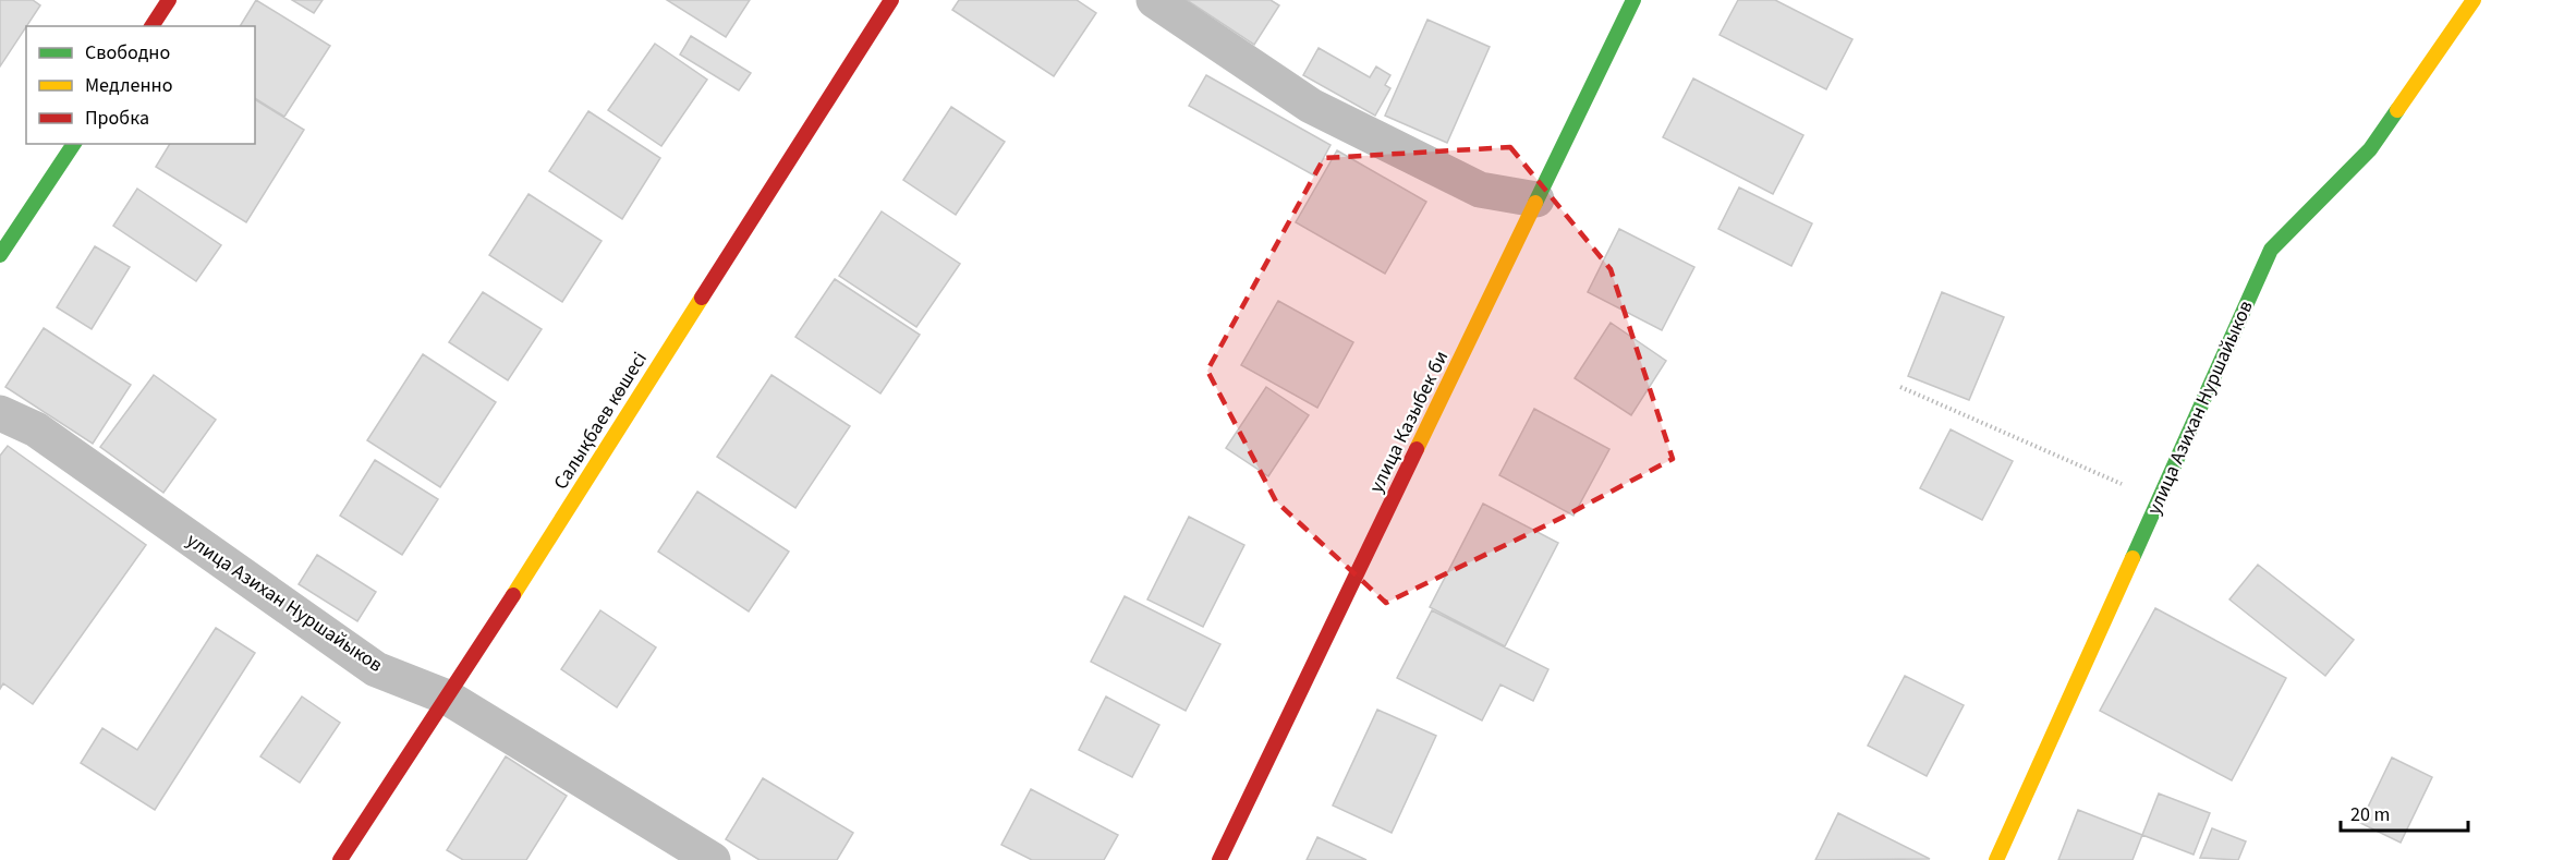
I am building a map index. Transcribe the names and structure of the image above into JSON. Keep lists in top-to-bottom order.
{
  "streets": {
    "street": ["улица Азихан Нуршайыков", "Салықбаев көшесі", "улица Казыбек би"]
  },
  "crossings": [
    ["улица Азихан Нуршайыков", "Салықбаев көшесі"]
  ],
  "legend": ["Свободно", "Медленно", "Пробка"],
  "scale_bar": "20 m"
}
